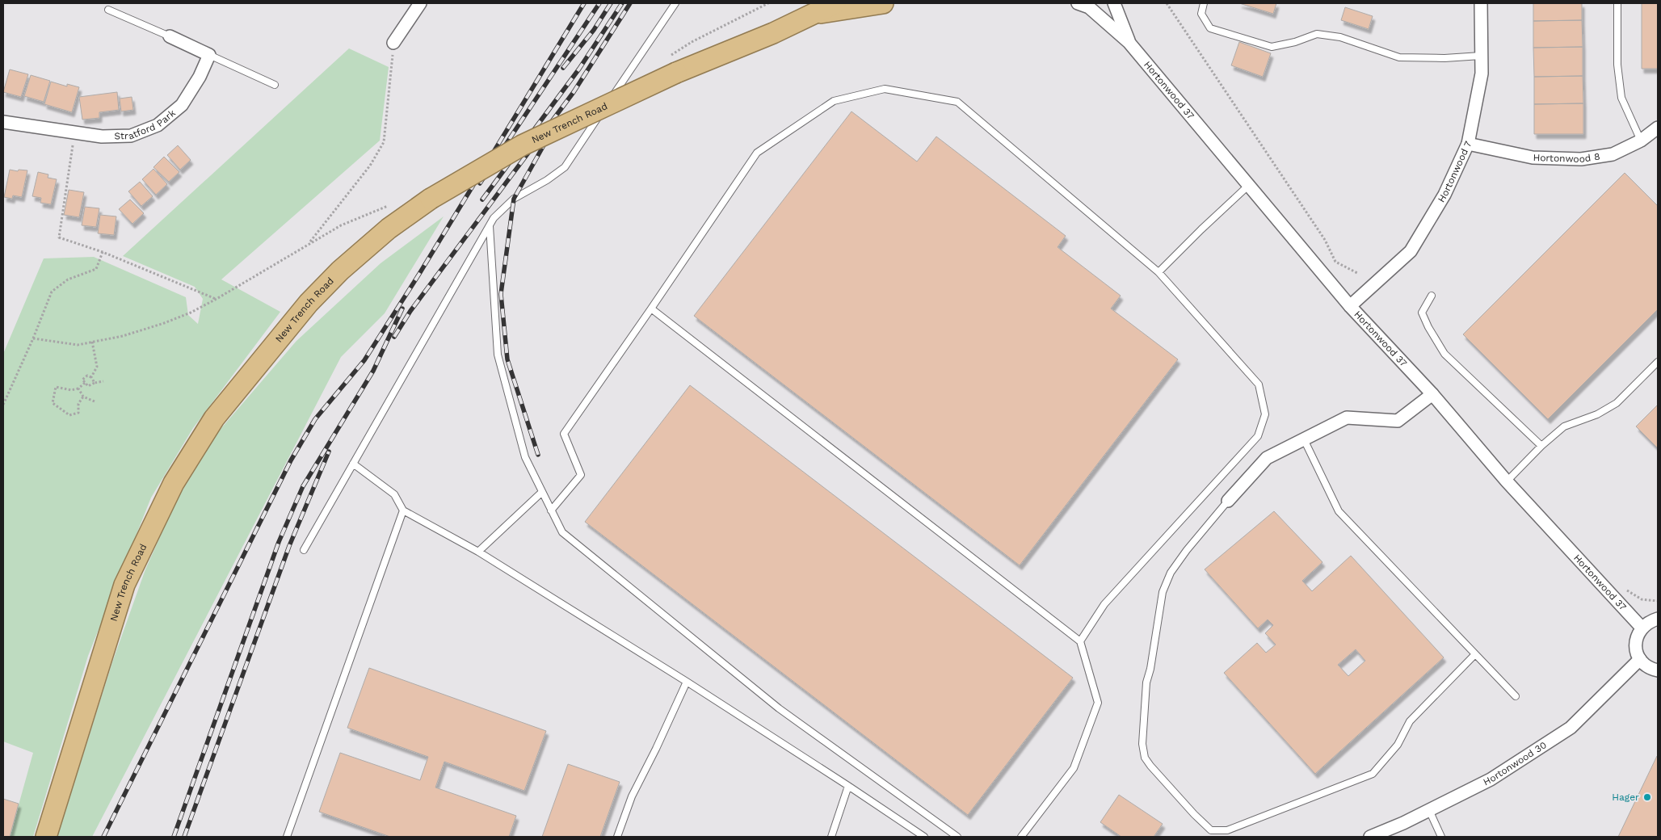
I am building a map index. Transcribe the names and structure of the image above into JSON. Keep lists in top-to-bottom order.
{
  "streets": {
    "highway": ["New Trench Road"],
    "street": [
      "Hortonwood 37",
      "Stratford Park",
      "Hortonwood 8",
      "Hortonwood 7",
      "Hortonwood 30"
    ]
  },
  "crossings": [
    ["Hortonwood 37", "Hortonwood 7"],
    ["Hortonwood 8", "Hortonwood 7"]
  ],
  "places": ["Hager"]
}
